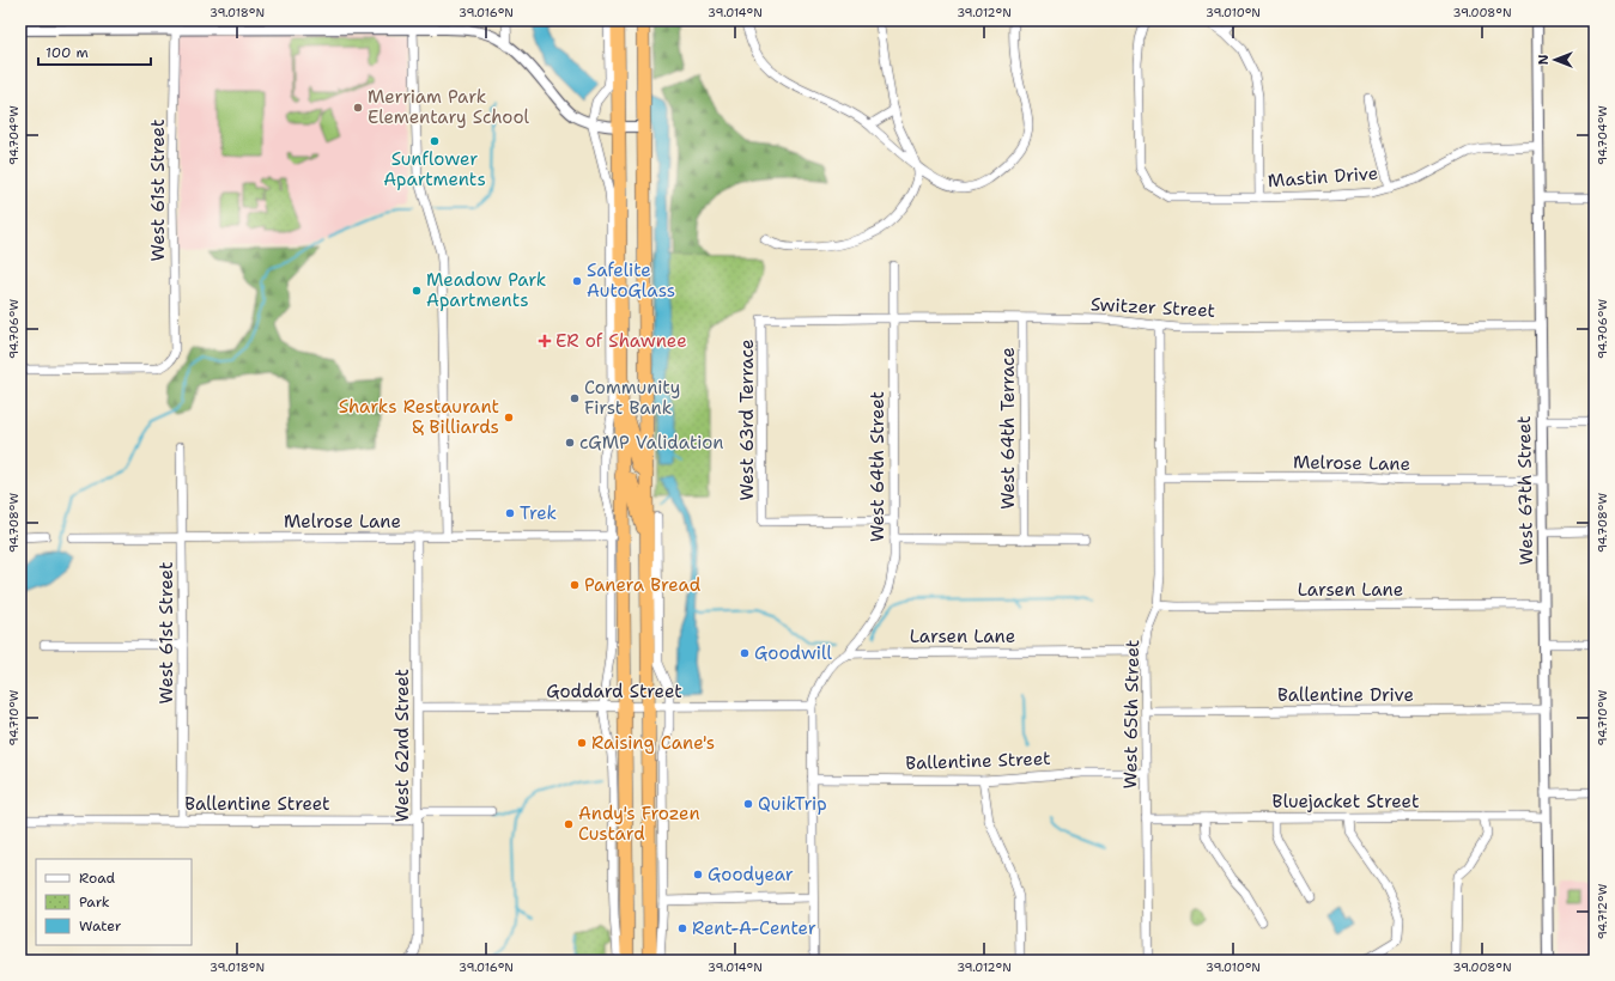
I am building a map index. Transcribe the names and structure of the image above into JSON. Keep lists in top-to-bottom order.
{
  "streets": {
    "street": [
      "Mastin Drive",
      "West 61st Street",
      "Switzer Street",
      "West 63rd Terrace",
      "West 64th Terrace",
      "Melrose Lane",
      "West 64th Street",
      "West 67th Street",
      "Larsen Lane",
      "Goddard Street",
      "Ballentine Drive",
      "West 65th Street",
      "West 62nd Street",
      "Ballentine Street",
      "Bluejacket Street"
    ]
  },
  "crossings": [
    ["Mastin Drive", "West 67th Street"],
    ["West 61st Street", "Melrose Lane"],
    ["West 61st Street", "Ballentine Street"],
    ["Switzer Street", "West 63rd Terrace"],
    ["Switzer Street", "West 64th Terrace"],
    ["Switzer Street", "West 64th Street"],
    ["Switzer Street", "West 67th Street"],
    ["Switzer Street", "West 65th Street"],
    ["West 63rd Terrace", "West 64th Street"],
    ["Melrose Lane", "West 67th Street"],
    ["Melrose Lane", "West 65th Street"],
    ["Melrose Lane", "West 62nd Street"],
    ["West 64th Street", "Larsen Lane"],
    ["West 67th Street", "Larsen Lane"],
    ["West 67th Street", "Ballentine Drive"],
    ["West 67th Street", "Bluejacket Street"],
    ["Larsen Lane", "West 65th Street"],
    ["Goddard Street", "West 62nd Street"],
    ["Ballentine Drive", "West 65th Street"],
    ["West 65th Street", "Ballentine Street"],
    ["West 65th Street", "Bluejacket Street"],
    ["West 62nd Street", "Ballentine Street"]
  ],
  "places": {
    "other": [
      "Merriam Park Elementary School",
      "Sunflower Apartments",
      "Safelite AutoGlass",
      "Meadow Park Apartments",
      "Community First Bank",
      "Sharks Restaurant & Billiards",
      "cGMP Validation",
      "Trek",
      "Panera Bread",
      "Goodwill",
      "Raising Cane's",
      "QuikTrip",
      "Andy's Frozen Custard",
      "Goodyear",
      "Rent-A-Center"
    ],
    "health": ["ER of Shawnee"]
  },
  "legend": ["Road", "Park", "Water"],
  "scale_bar": "100 m",
  "north": "left",
  "coordinates": [
    "39.018°N",
    "39.016°N",
    "39.014°N",
    "39.012°N",
    "39.010°N",
    "39.008°N",
    "94.704°W",
    "94.706°W",
    "94.708°W",
    "94.710°W",
    "94.712°W"
  ]
}
